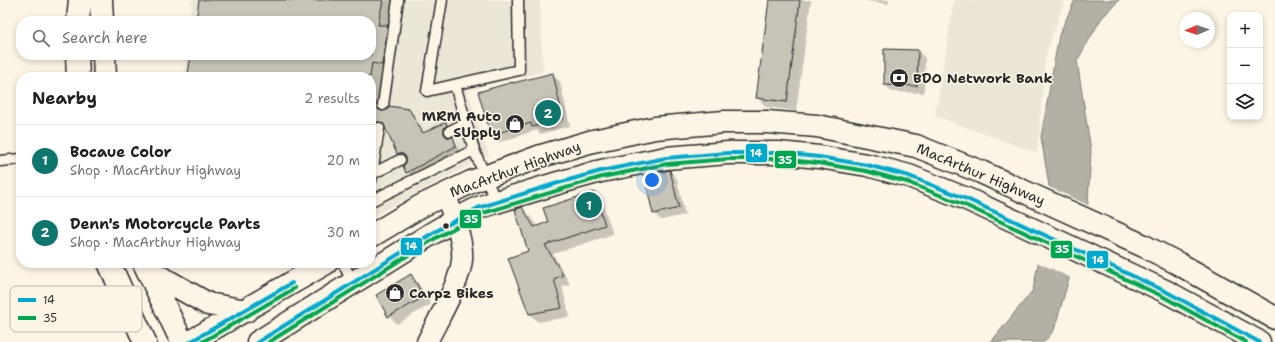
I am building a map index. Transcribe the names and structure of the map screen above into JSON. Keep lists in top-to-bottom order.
{
  "streets": {
    "main road": ["MacArthur Highway"]
  },
  "places": {
    "bank": ["BDO Network Bank"],
    "shop": ["MRM Auto SUpply", "Carpz Bikes"]
  },
  "lines": ["transit line 14", "transit line 35"],
  "legend": ["14", "35"],
  "north": "left",
  "page": {
    "map_buttons": ["+", "−"],
    "search": "Search here",
    "heading": ["Nearby", "2 results"],
    "pins": ["2", "1"],
    "list": [
      {
        "mark": "1",
        "name": "Bocaue Color",
        "note": "Shop · MacArthur Highway",
        "value": "20 m"
      },
      {
        "mark": "2",
        "name": "Denn's Motorcycle Parts",
        "note": "Shop · MacArthur Highway",
        "value": "30 m"
      }
    ]
  }
}
